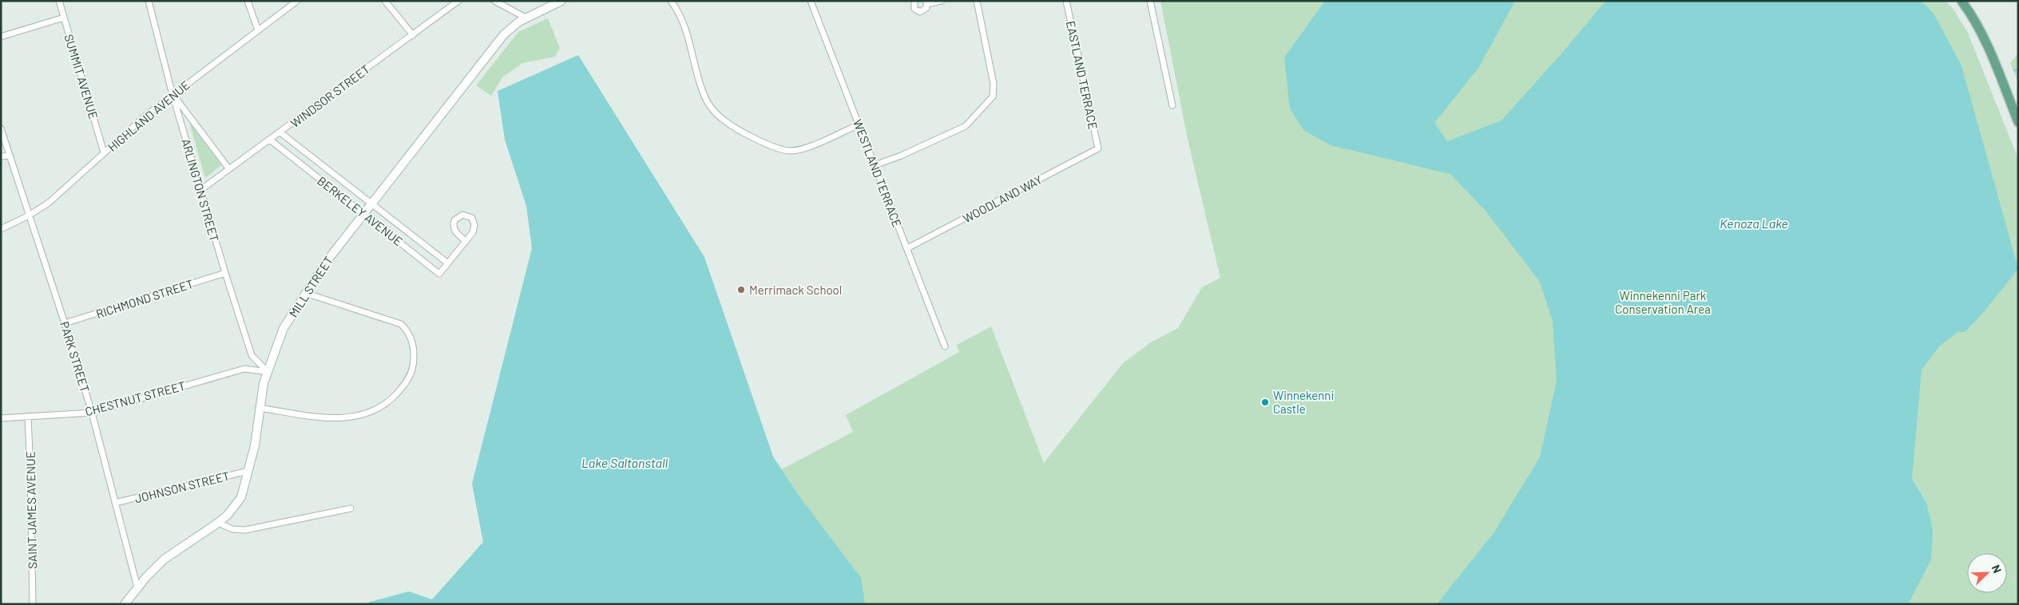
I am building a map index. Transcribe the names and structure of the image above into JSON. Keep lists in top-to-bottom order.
{
  "streets": {
    "main road": ["MILL STREET"],
    "street": [
      "EASTLAND TERRACE",
      "SUMMIT AVENUE",
      "WINDSOR STREET",
      "HIGHLAND AVENUE",
      "WESTLAND TERRACE",
      "ARLINGTON STREET",
      "WOODLAND WAY",
      "BERKELEY AVENUE",
      "RICHMOND STREET",
      "PARK STREET",
      "CHESTNUT STREET",
      "JOHNSON STREET",
      "SAINT JAMES AVENUE"
    ]
  },
  "crossings": [
    ["EASTLAND TERRACE", "WOODLAND WAY"],
    ["SUMMIT AVENUE", "HIGHLAND AVENUE"],
    ["WINDSOR STREET", "ARLINGTON STREET"],
    ["WINDSOR STREET", "BERKELEY AVENUE"],
    ["HIGHLAND AVENUE", "ARLINGTON STREET"],
    ["HIGHLAND AVENUE", "PARK STREET"],
    ["WESTLAND TERRACE", "WOODLAND WAY"],
    ["ARLINGTON STREET", "MILL STREET"],
    ["ARLINGTON STREET", "RICHMOND STREET"],
    ["ARLINGTON STREET", "CHESTNUT STREET"],
    ["BERKELEY AVENUE", "MILL STREET"],
    ["MILL STREET", "PARK STREET"],
    ["MILL STREET", "CHESTNUT STREET"],
    ["MILL STREET", "JOHNSON STREET"],
    ["RICHMOND STREET", "PARK STREET"],
    ["PARK STREET", "CHESTNUT STREET"],
    ["PARK STREET", "JOHNSON STREET"],
    ["CHESTNUT STREET", "SAINT JAMES AVENUE"]
  ],
  "water": ["Kenoza Lake", "Lake Saltonstall"],
  "parks": ["Winnekenni Park Conservation Area"],
  "places": ["Merrimack School", "Winnekenni Castle"],
  "north": "top right"
}
